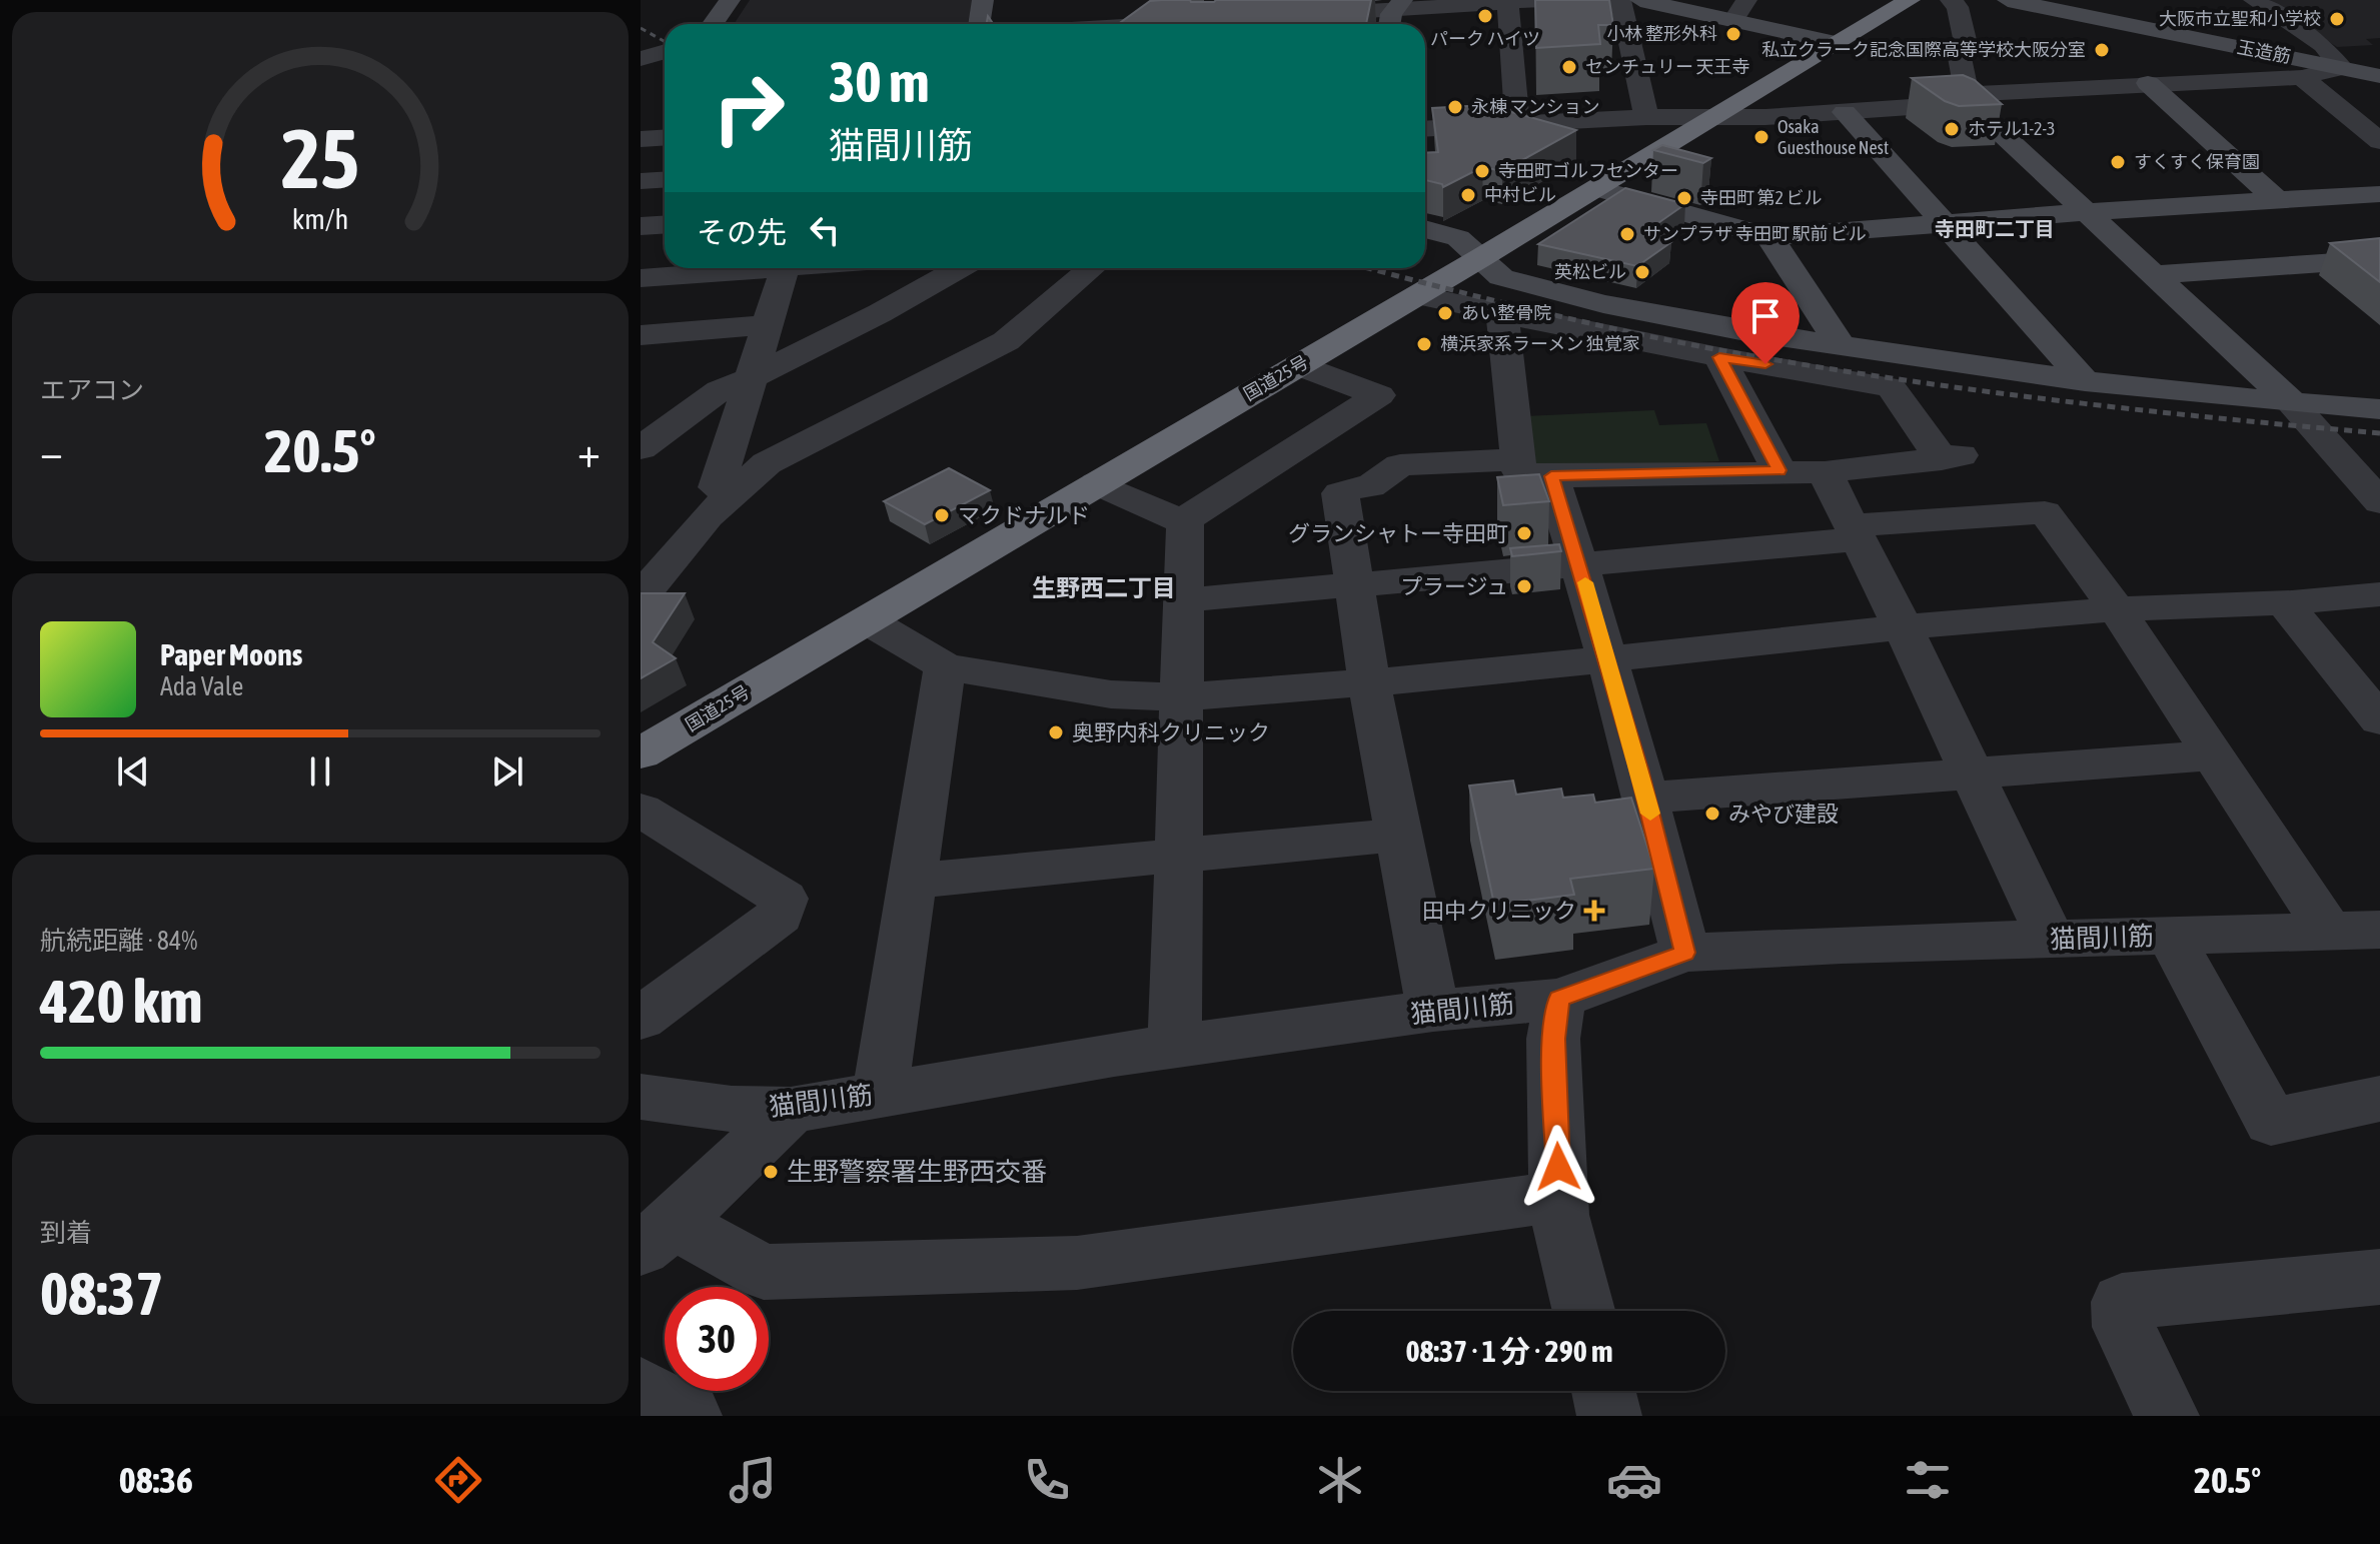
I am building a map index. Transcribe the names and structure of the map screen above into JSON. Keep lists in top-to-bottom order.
{
  "streets": {
    "highway": ["国道25号"],
    "street": ["玉造筋", "猫間川筋"]
  },
  "districts": ["寺田町二丁目", "生野西二丁目"],
  "places": {
    "other": [
      "パーク ハイツ",
      "大阪市立聖和小学校",
      "小林 整形外科",
      "私立クラーク記念国際高等学校大阪分室",
      "センチュリー 天王寺",
      "永棟 マンション",
      "ホテル1-2-3",
      "Osaka Guesthouse Nest",
      "すくすく保育園",
      "寺田町ゴルフセンター",
      "中村ビル",
      "寺田町 第2 ビル",
      "サンプラザ 寺田町 駅前 ビル",
      "英松ビル",
      "あい整骨院",
      "横浜家系ラーメン 独覚家",
      "マクドナルド",
      "グランシャトー寺田町",
      "プラージュ",
      "奥野内科クリニック",
      "みやび建設",
      "生野警察署生野西交番"
    ],
    "health": ["田中クリニック"]
  },
  "page": {
    "turn": ["30 m", "猫間川筋"],
    "then": "その先",
    "tile": [
      "エアコン",
      ["航続距離 · 84%", "420 km"],
      ["到着", "08:37"]
    ],
    "heat": ["−", "20.5°", "+"],
    "song": ["Paper Moons", "Ada Vale"],
    "limit": "30",
    "trip": "08:37 · 1 分 · 290 m",
    "tabs": ["08:36", "20.5°"],
    "gauge": ["25", "km/h"]
  }
}
